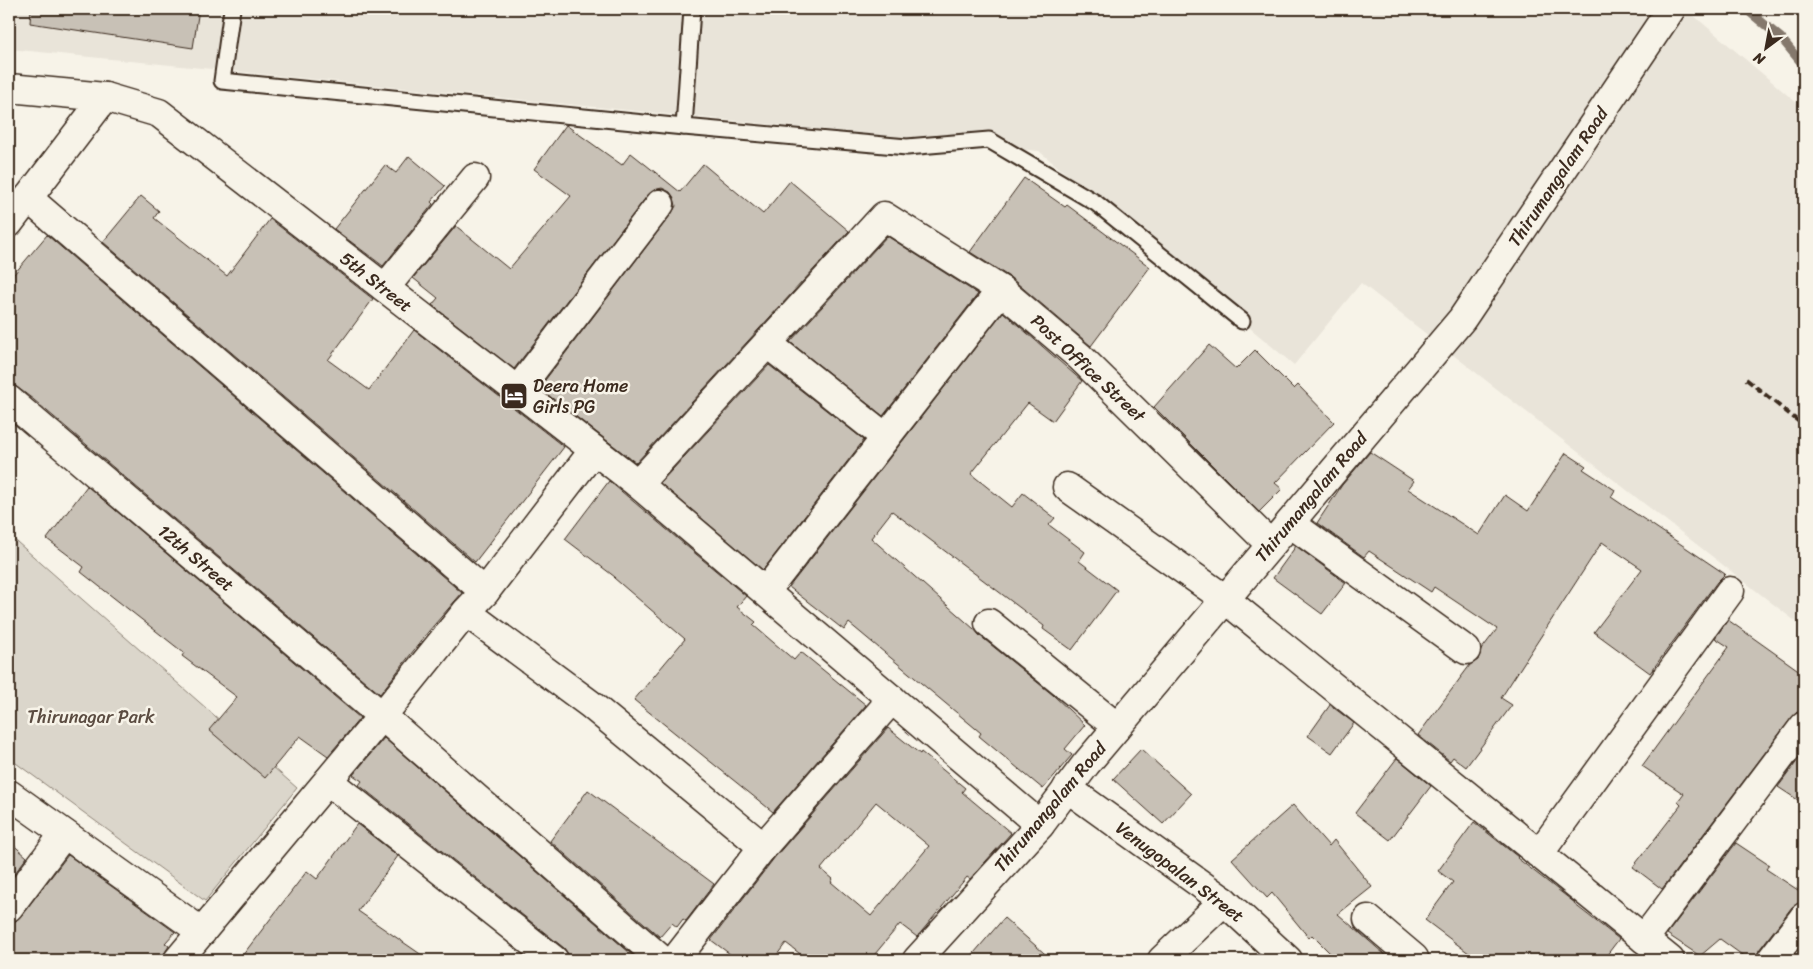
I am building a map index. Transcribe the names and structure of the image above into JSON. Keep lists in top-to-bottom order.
{
  "streets": {
    "street": [
      "Thirumangalam Road",
      "5th Street",
      "Post Office Street",
      "12th Street",
      "Venugopalan Street"
    ]
  },
  "crossings": [
    ["Thirumangalam Road", "5th Street"],
    ["Thirumangalam Road", "Post Office Street"],
    ["Thirumangalam Road", "Venugopalan Street"]
  ],
  "parks": ["Thirunagar Park"],
  "places": {
    "hotel": ["Deera Home Girls PG"]
  },
  "north": "bottom left"
}
